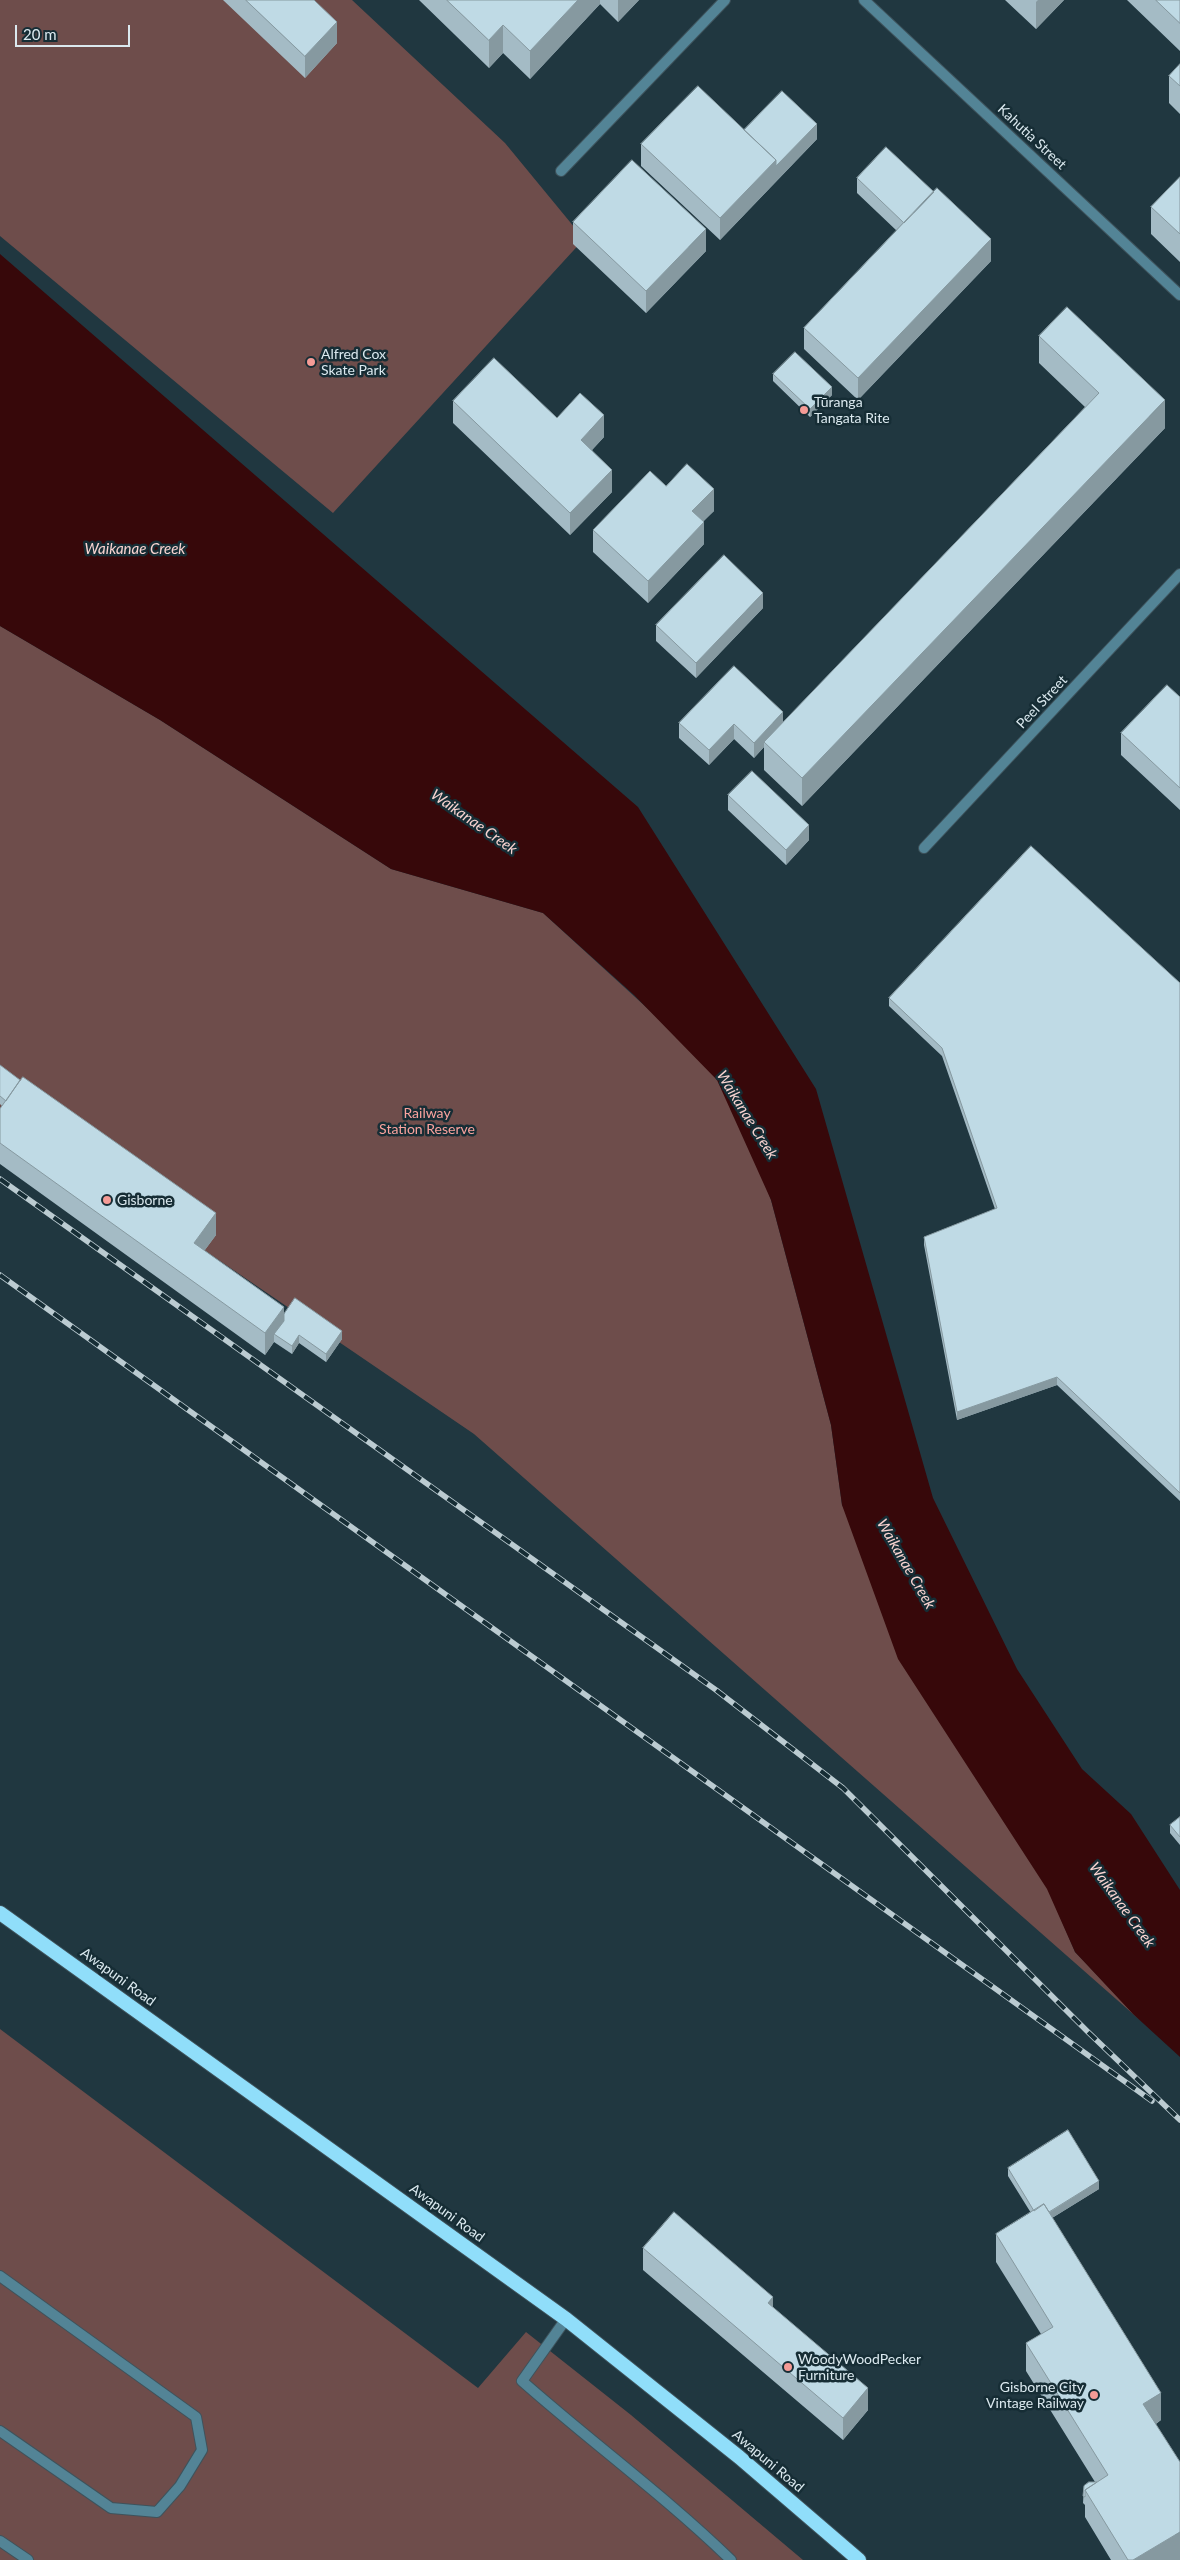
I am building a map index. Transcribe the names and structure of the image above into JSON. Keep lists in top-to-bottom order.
{
  "streets": {
    "highway": ["Awapuni Road"],
    "street": ["Kahutia Street", "Peel Street"]
  },
  "water": ["Waikanae Creek"],
  "parks": ["Railway Station Reserve"],
  "places": [
    "Alfred Cox Skate Park",
    "Tūranga Tangata Rite",
    "Gisborne",
    "WoodyWoodPecker Furniture",
    "Gisborne City Vintage Railway"
  ],
  "scale_bar": "20 m"
}
